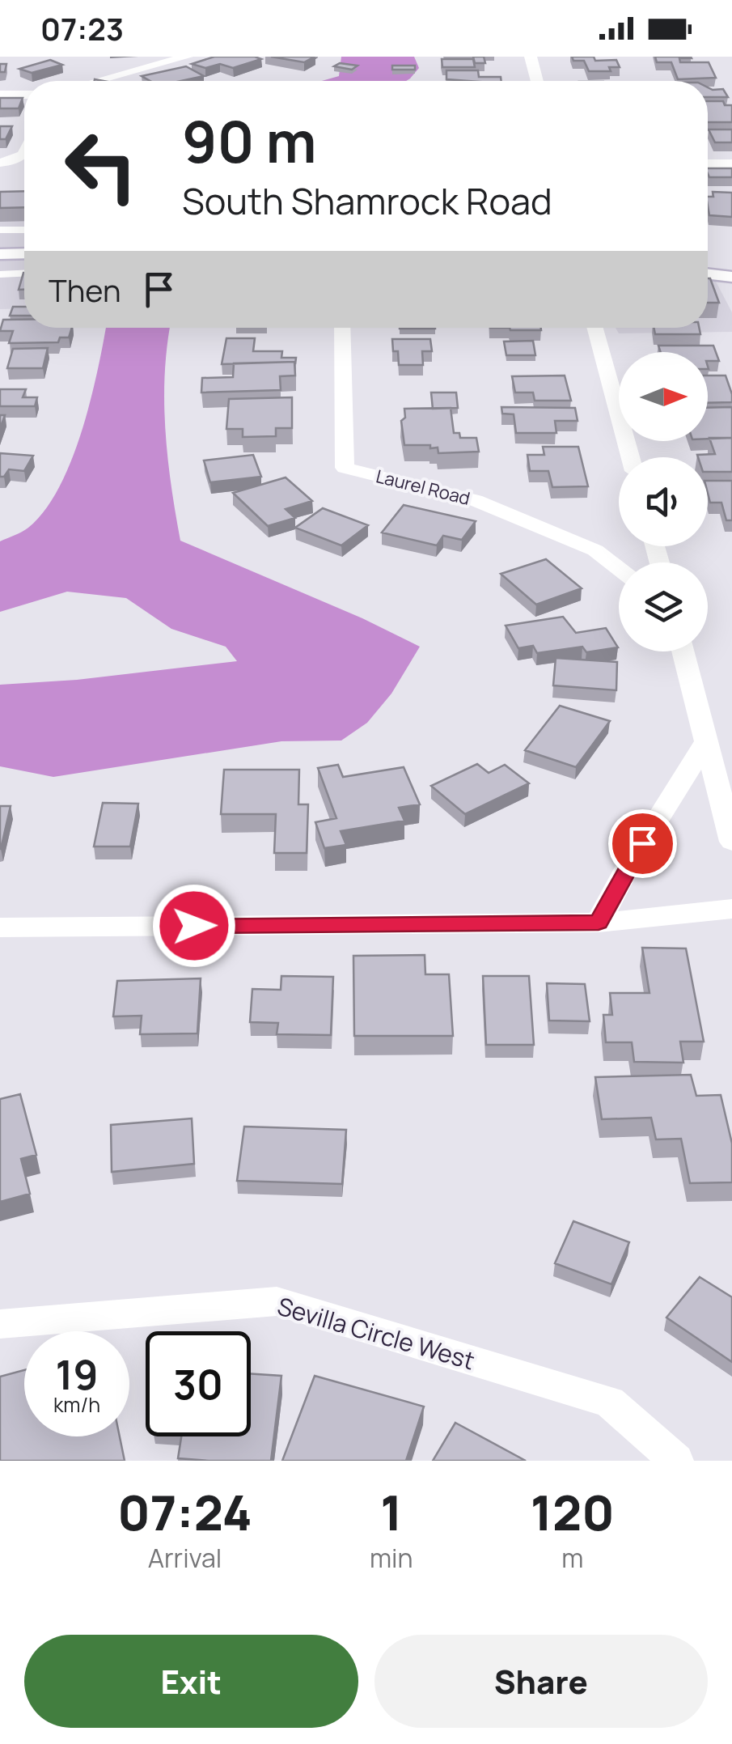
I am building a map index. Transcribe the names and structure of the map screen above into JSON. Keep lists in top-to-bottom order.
{
  "streets": {
    "street": ["Laurel Road", "Sevilla Circle West"]
  },
  "north": "right",
  "page": {
    "status": "07:23",
    "turn": ["90 m", "South Shamrock Road"],
    "then": "Then",
    "speed": "19 km/h",
    "limit": "30",
    "eta": [
      "07:24",
      "Arrival",
      "1",
      "min",
      "120",
      "m"
    ],
    "buttons": ["Exit", "Share"]
  }
}
